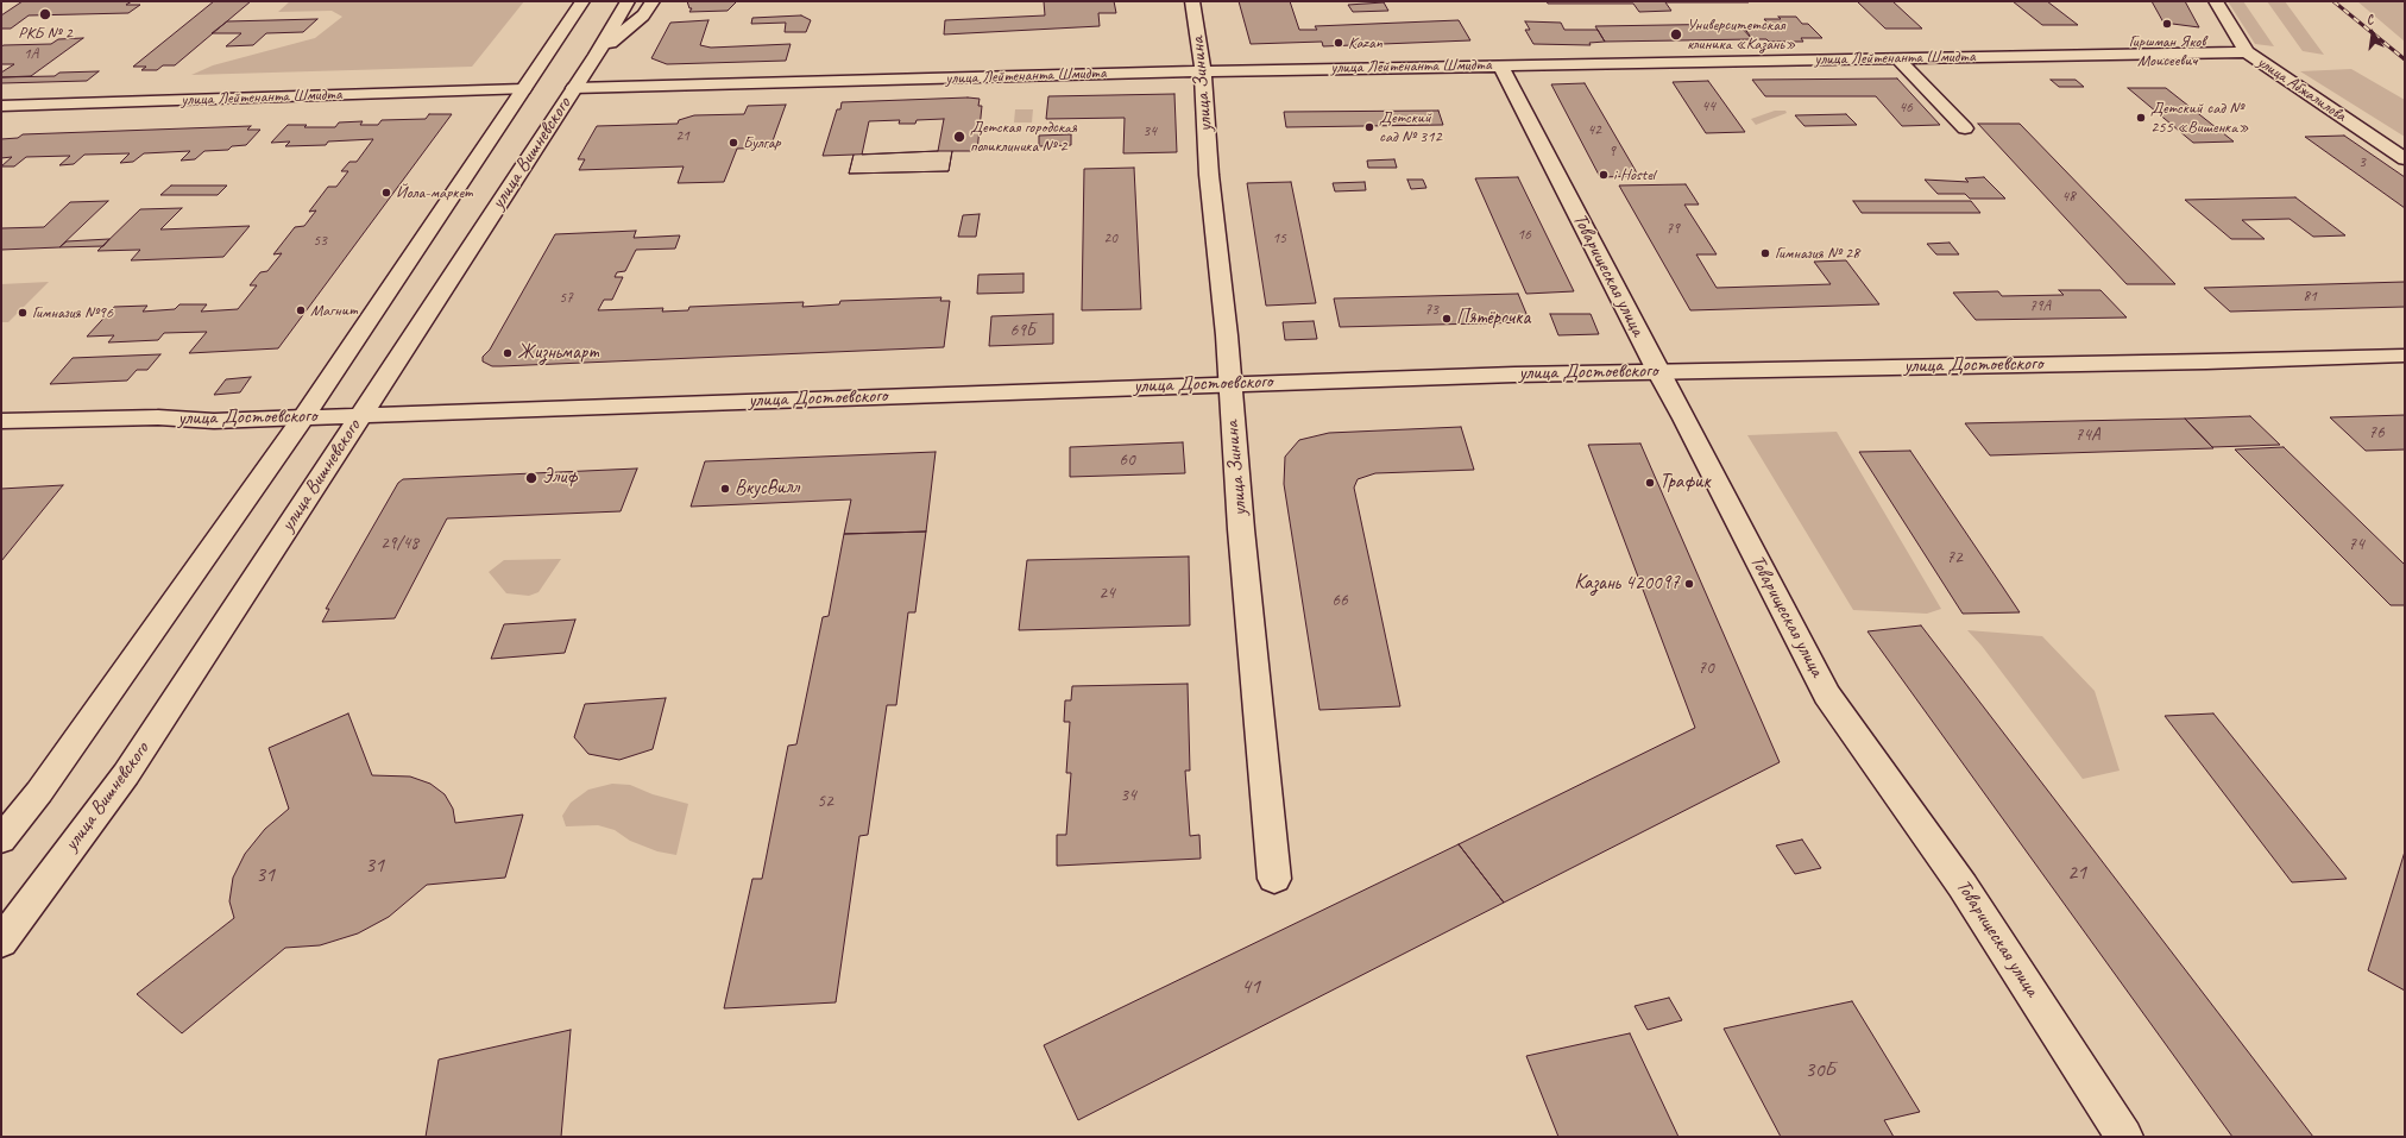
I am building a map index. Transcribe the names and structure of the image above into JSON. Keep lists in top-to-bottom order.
{
  "streets": {
    "street": [
      "улица Лейтенанта Шмидта",
      "улица Зинина",
      "улица Абжалилова",
      "улица Вишневского",
      "Товарищеская улица",
      "улица Достоевского"
    ]
  },
  "crossings": [
    ["улица Лейтенанта Шмидта", "улица Зинина"],
    ["улица Лейтенанта Шмидта", "улица Абжалилова"],
    ["улица Лейтенанта Шмидта", "улица Вишневского"],
    ["улица Лейтенанта Шмидта", "Товарищеская улица"],
    ["улица Зинина", "улица Достоевского"],
    ["улица Вишневского", "улица Достоевского"],
    ["Товарищеская улица", "улица Достоевского"]
  ],
  "places": [
    "РКБ № 2",
    "Гиршман Яков Моисеевич",
    "Университетская клиника «Казань»",
    "Kazan",
    "Детский сад № 255 «Вишенка»",
    "Детский сад № 312",
    "Детская городская поликлиника № 2",
    "Булгар",
    "i Hostel",
    "Йола-маркет",
    "Гимназия № 28",
    "Магнит",
    "Гимназия №96",
    "Пятёрочка",
    "Жизньмарт",
    "Элиф",
    "Трафик",
    "ВкусВилл",
    "Казань 420097"
  ],
  "house_numbers": [
    "1А",
    "44",
    "46",
    "42",
    "34",
    "21",
    "9",
    "3",
    "48",
    "79",
    "16",
    "20",
    "15",
    "53",
    "81",
    "57",
    "79А",
    "73",
    "69Б",
    "76",
    "74А",
    "60",
    "29/48",
    "74",
    "72",
    "24",
    "66",
    "70",
    "34",
    "52",
    "31",
    "21",
    "31",
    "41",
    "30Б"
  ],
  "north": "top"
}
